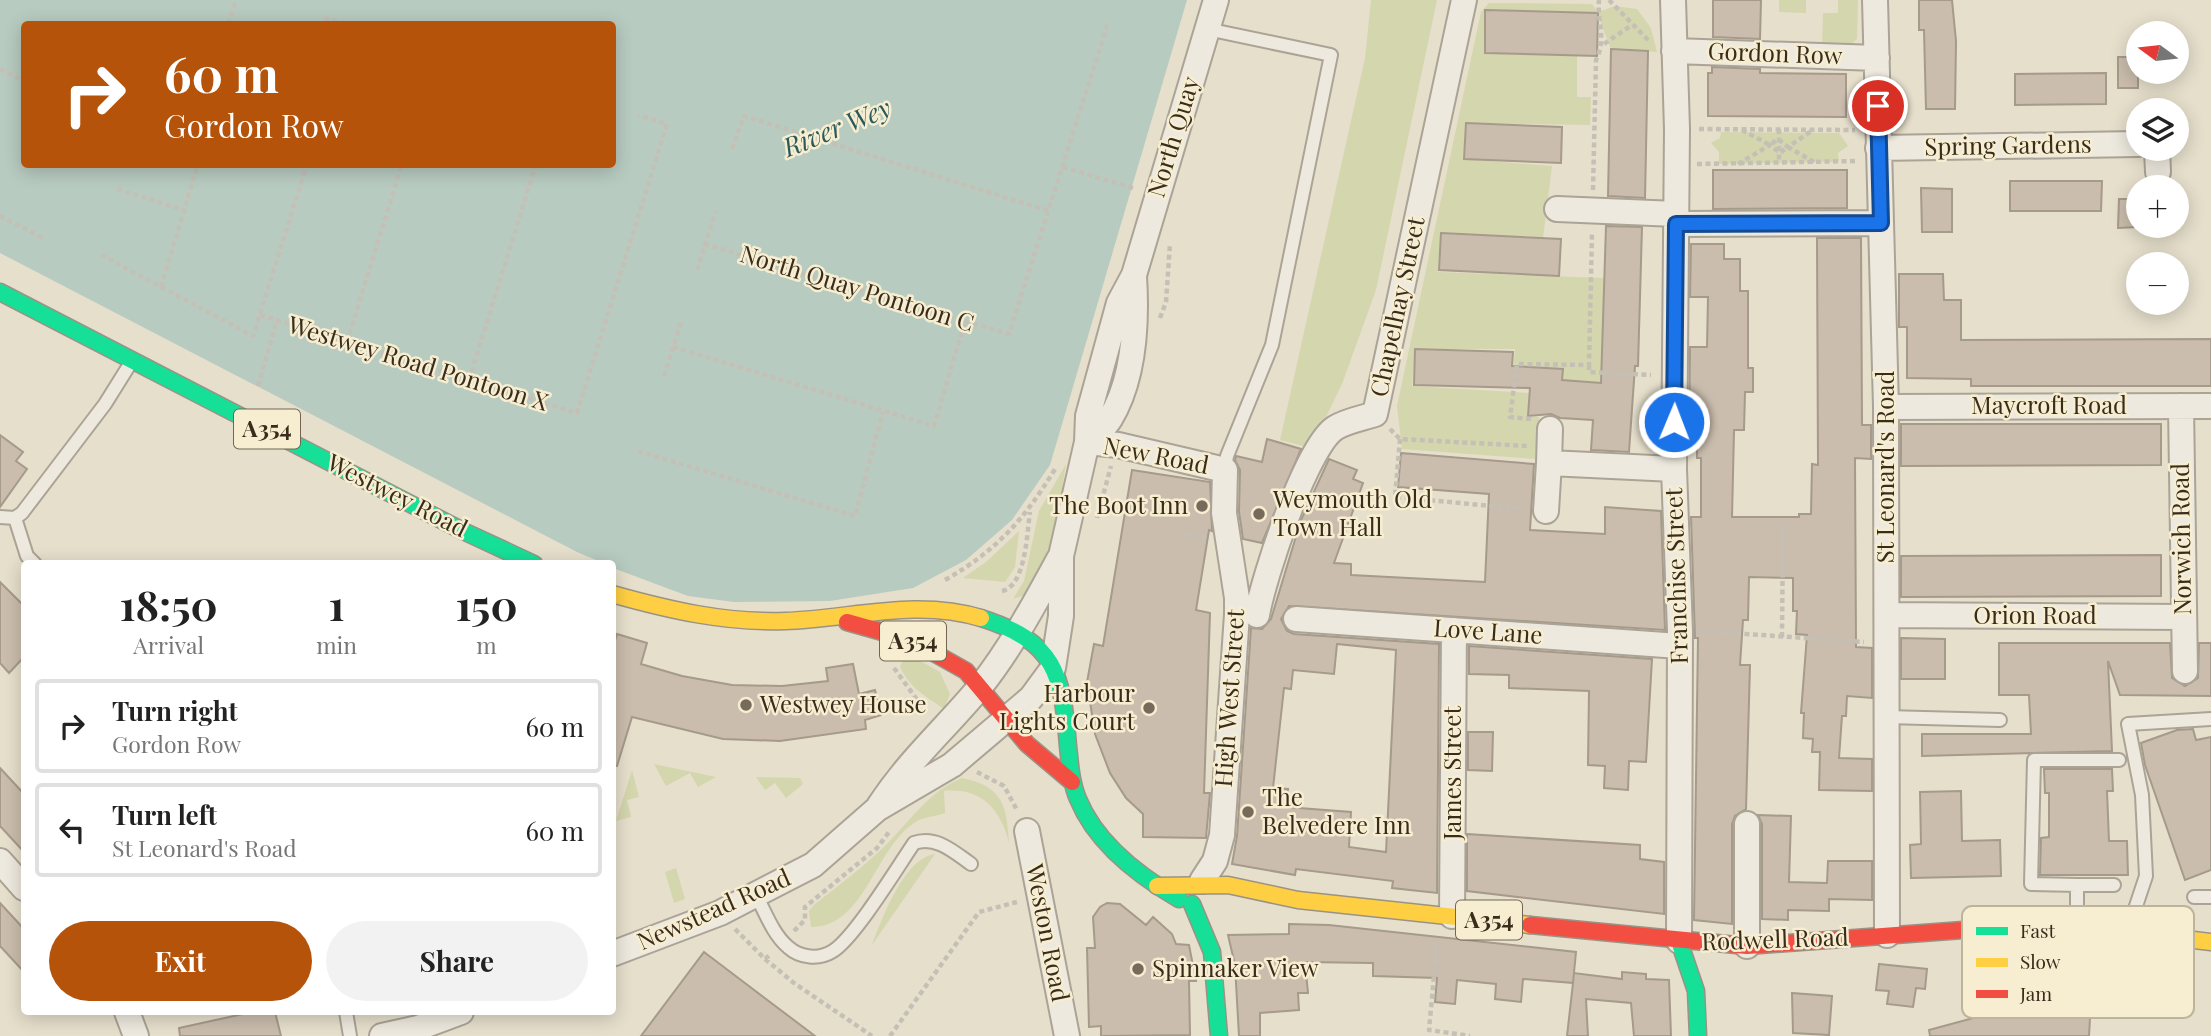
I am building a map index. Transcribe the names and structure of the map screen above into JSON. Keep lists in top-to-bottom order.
{
  "streets": {
    "main road": ["A354", "Westwey Road", "Rodwell Road"],
    "street": [
      "Gordon Row",
      "North Quay",
      "Spring Gardens",
      "Chapelhay Street",
      "Maycroft Road",
      "New Road",
      "St Leonard's Road",
      "Norwich Road",
      "Franchise Street",
      "Orion Road",
      "Love Lane",
      "High West Street",
      "James Street",
      "Newstead Road",
      "Weston Road"
    ],
    "path": ["North Quay Pontoon C", "Westwey Road Pontoon X"]
  },
  "crossings": [
    ["Gordon Row", "St Leonard's Road"],
    ["Gordon Row", "Franchise Street"],
    ["North Quay", "A354"],
    ["North Quay", "New Road"],
    ["North Quay", "Newstead Road"],
    ["Spring Gardens", "St Leonard's Road"],
    ["Maycroft Road", "St Leonard's Road"],
    ["Maycroft Road", "Norwich Road"],
    ["A354", "Newstead Road"],
    ["A354", "Rodwell Road"],
    ["New Road", "High West Street"],
    ["St Leonard's Road", "Orion Road"],
    ["St Leonard's Road", "Rodwell Road"],
    ["Norwich Road", "Orion Road"],
    ["Franchise Street", "Love Lane"],
    ["Franchise Street", "Rodwell Road"],
    ["Love Lane", "James Street"],
    ["High West Street", "Rodwell Road"],
    ["James Street", "Rodwell Road"]
  ],
  "water": ["River Wey"],
  "places": [
    "The Boot Inn",
    "Weymouth Old Town Hall",
    "Westwey House",
    "Harbour Lights Court",
    "The Belvedere Inn",
    "Spinnaker View"
  ],
  "legend": ["Fast", "Slow", "Jam"],
  "north": "left",
  "page": {
    "map_buttons": ["+", "−"],
    "turn": ["60 m", "Gordon Row"],
    "eta": [
      "18:50",
      "Arrival",
      "1",
      "min",
      "150",
      "m"
    ],
    "list": [
      {
        "name": "Turn right",
        "note": "Gordon Row",
        "value": "60 m"
      },
      {
        "name": "Turn left",
        "note": "St Leonard's Road",
        "value": "60 m"
      }
    ],
    "buttons": ["Exit", "Share"]
  }
}
